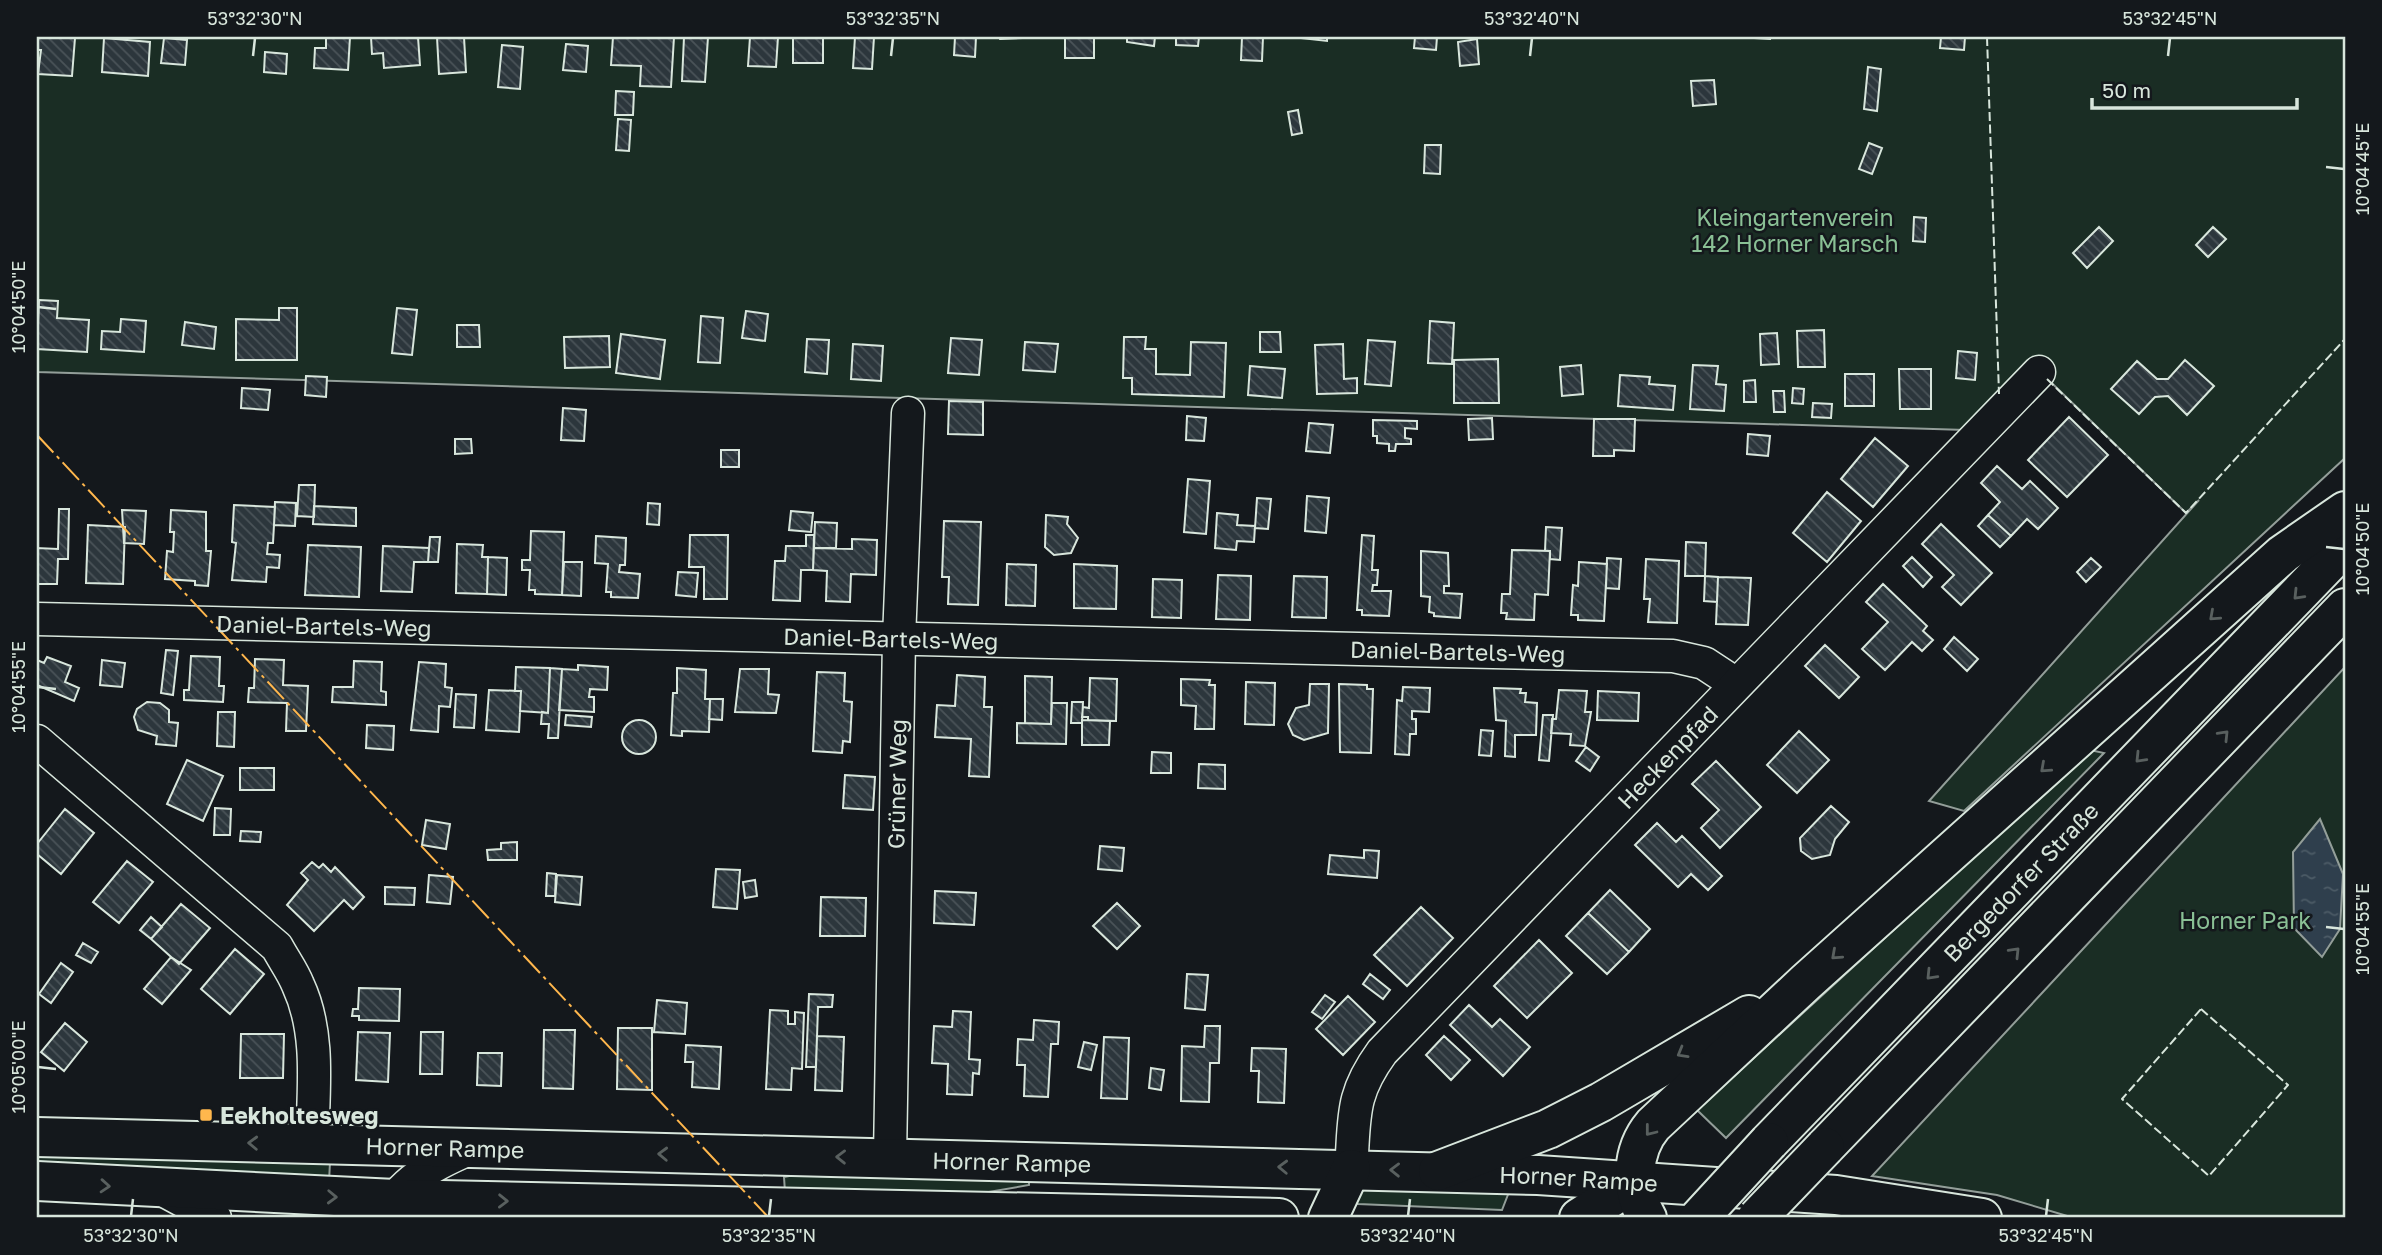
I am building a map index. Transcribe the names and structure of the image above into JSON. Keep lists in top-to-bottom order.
{
  "streets": {
    "main road": ["Bergedorfer Straße", "Horner Rampe"],
    "street": ["Daniel-Bartels-Weg", "Heckenpfad", "Grüner Weg"]
  },
  "crossings": [
    ["Daniel-Bartels-Weg", "Heckenpfad"],
    ["Daniel-Bartels-Weg", "Grüner Weg"],
    ["Heckenpfad", "Horner Rampe"],
    ["Grüner Weg", "Horner Rampe"]
  ],
  "parks": ["Kleingartenverein 142 Horner Marsch", "Horner Park"],
  "places": {
    "transit": ["Eekholtesweg"]
  },
  "scale_bar": "50 m",
  "coordinates": [
    "53°32'30\"N",
    "53°32'35\"N",
    "53°32'40\"N",
    "53°32'45\"N",
    "10°04'45\"E",
    "10°04'50\"E",
    "10°04'55\"E",
    "10°05'00\"E"
  ]
}
